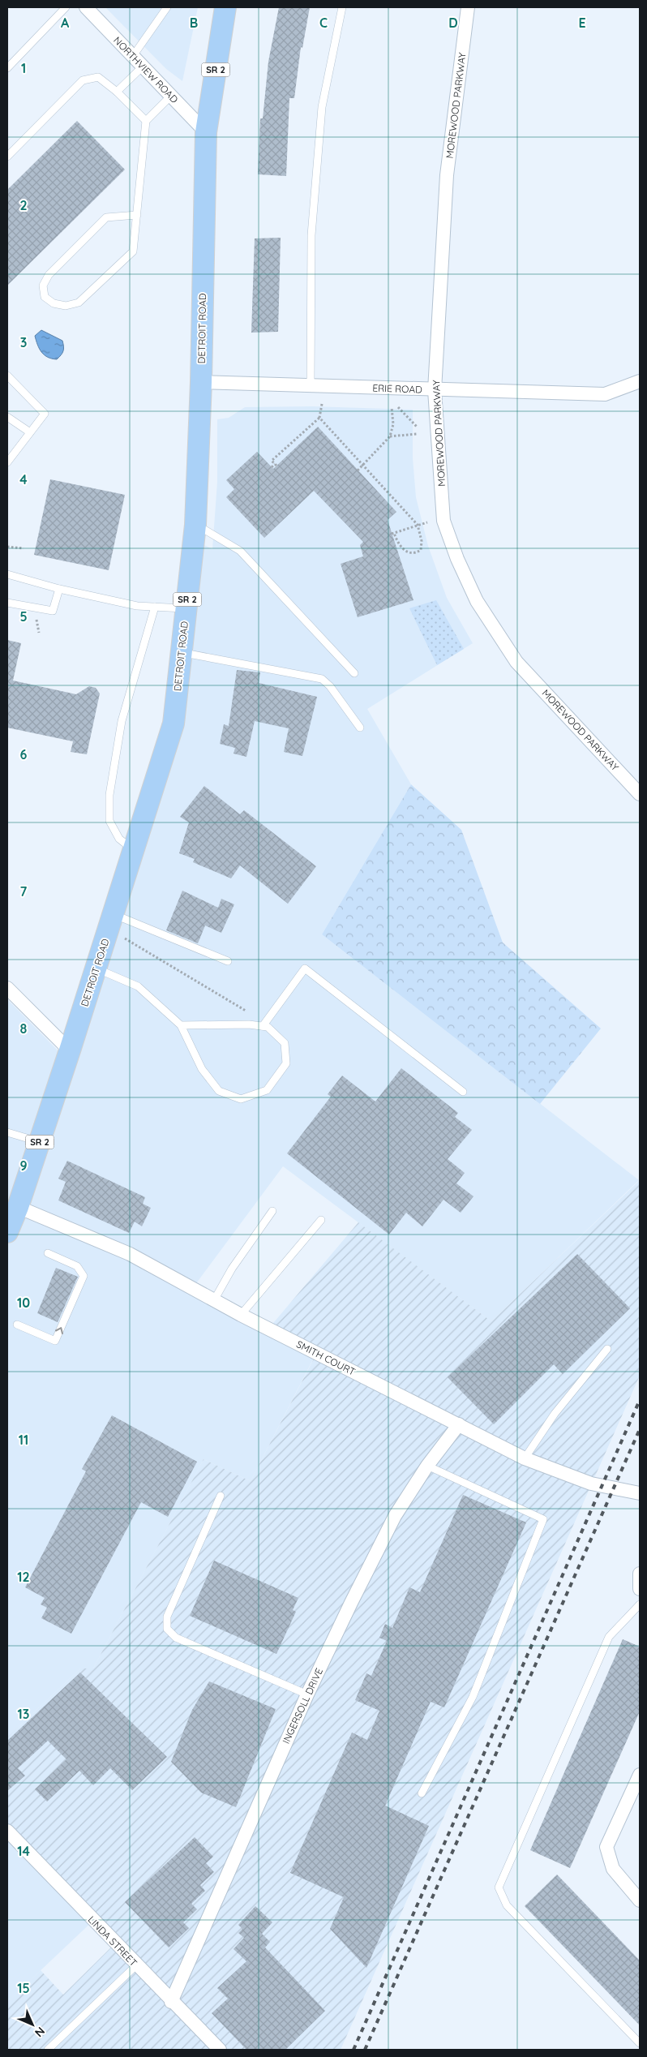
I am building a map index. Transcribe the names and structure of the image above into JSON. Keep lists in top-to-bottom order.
{
  "streets": {
    "main road": ["SR 2", "DETROIT ROAD"],
    "street": [
      "NORTHVIEW ROAD",
      "MOREWOOD PARKWAY",
      "ERIE ROAD",
      "SMITH COURT",
      "INGERSOLL DRIVE",
      "LINDA STREET"
    ]
  },
  "crossings": [
    ["NORTHVIEW ROAD", "DETROIT ROAD"],
    ["MOREWOOD PARKWAY", "ERIE ROAD"],
    ["DETROIT ROAD", "ERIE ROAD"],
    ["DETROIT ROAD", "SMITH COURT"],
    ["SMITH COURT", "INGERSOLL DRIVE"],
    ["INGERSOLL DRIVE", "LINDA STREET"]
  ],
  "north": "bottom right",
  "grid": {
    "columns": [
      "A",
      "B",
      "C",
      "D",
      "E"
    ],
    "rows": [
      "1",
      "2",
      "3",
      "4",
      "5",
      "6",
      "7",
      "8",
      "9",
      "10",
      "11",
      "12",
      "13",
      "14",
      "15"
    ]
  }
}
